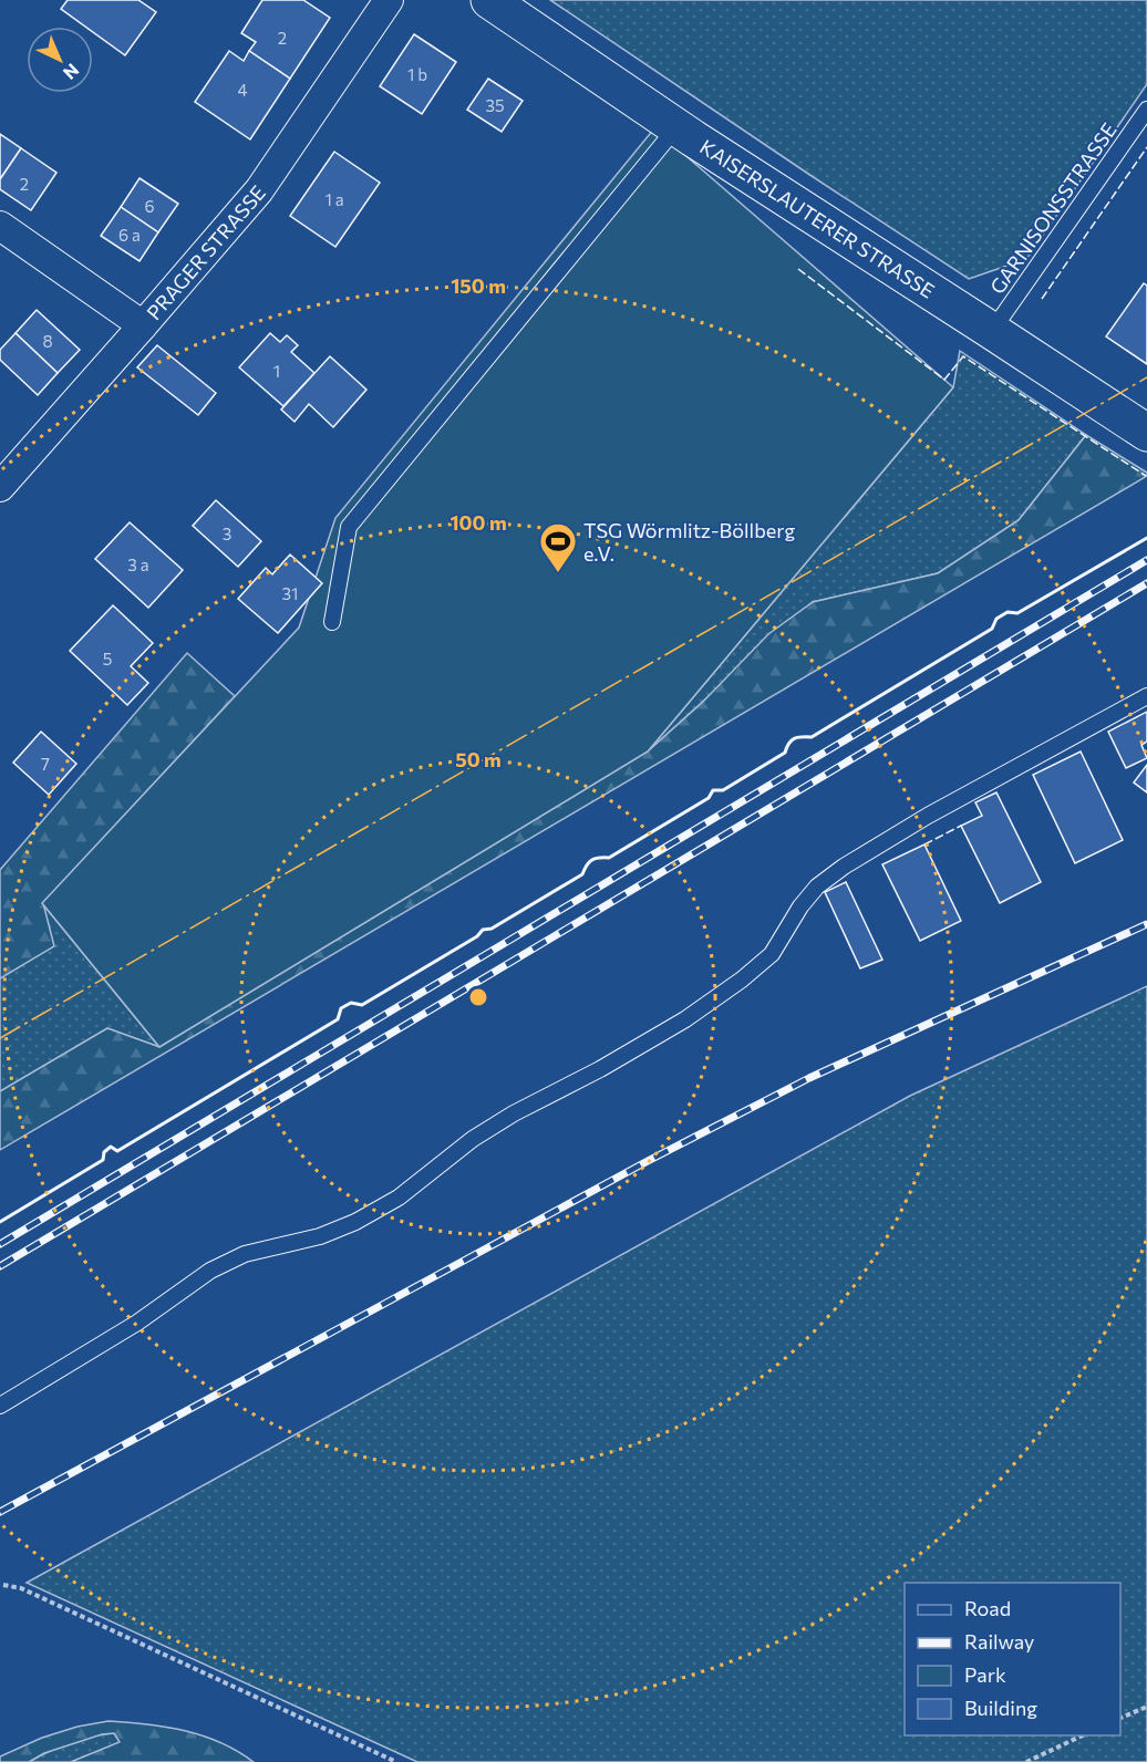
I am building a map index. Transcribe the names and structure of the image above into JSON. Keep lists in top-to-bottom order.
{
  "streets": {
    "street": ["KAISERSLAUTERER STRASSE", "PRAGER STRASSE"],
    "lane": ["GARNISONSSTRASSE"]
  },
  "crossings": [
    ["GARNISONSSTRASSE", "KAISERSLAUTERER STRASSE"]
  ],
  "places": {
    "sports": ["TSG Wörmlitz-Böllberg e.V."]
  },
  "house_numbers": [
    "2",
    "1 b",
    "4",
    "35",
    "2",
    "1 a",
    "6",
    "6 a",
    "8",
    "1",
    "3",
    "3 a",
    "31",
    "5",
    "7"
  ],
  "legend": [
    "Road",
    "Railway",
    "Park",
    "Building"
  ],
  "north": "bottom right",
  "rings": ["150 m", "100 m", "50 m"]
}
